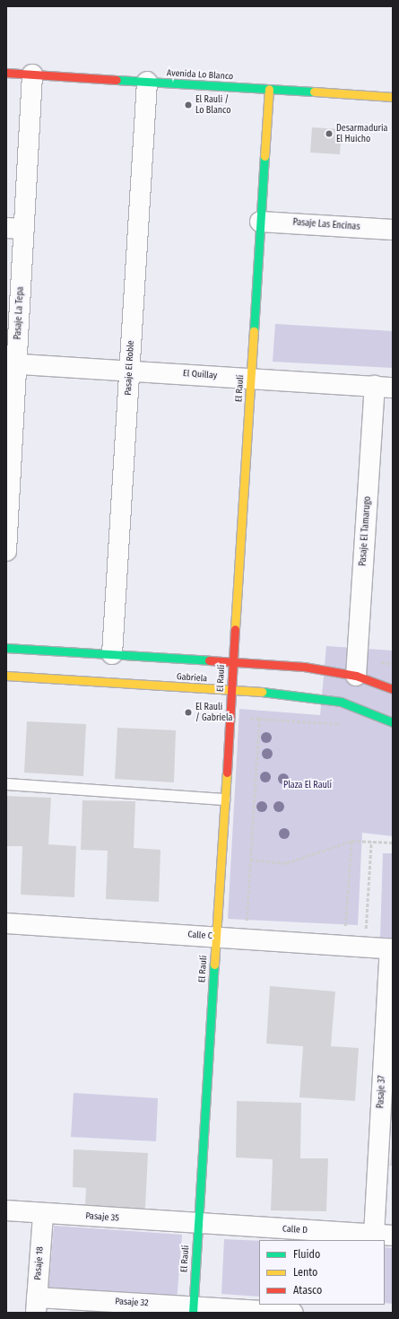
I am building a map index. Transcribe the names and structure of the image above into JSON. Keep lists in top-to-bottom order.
{
  "streets": {
    "street": [
      "Avenida Lo Blanco",
      "Pasaje Las Encinas",
      "Pasaje La Tepa",
      "Pasaje El Roble",
      "El Quillay",
      "El Raulí",
      "Pasaje El Tamarugo",
      "Gabriela",
      "Calle C",
      "Pasaje 37",
      "Pasaje 35",
      "Calle D",
      "Pasaje 18",
      "Pasaje 32"
    ]
  },
  "crossings": [
    ["Avenida Lo Blanco", "Pasaje La Tepa"],
    ["Avenida Lo Blanco", "Pasaje El Roble"],
    ["Avenida Lo Blanco", "El Raulí"],
    ["Pasaje Las Encinas", "El Raulí"],
    ["Pasaje La Tepa", "El Quillay"],
    ["Pasaje El Roble", "El Quillay"],
    ["El Quillay", "El Raulí"],
    ["El Quillay", "Pasaje El Tamarugo"],
    ["El Raulí", "Gabriela"],
    ["El Raulí", "Calle C"],
    ["El Raulí", "Pasaje 35"],
    ["El Raulí", "Calle D"],
    ["El Raulí", "Pasaje 32"],
    ["Calle C", "Pasaje 37"],
    ["Pasaje 37", "Calle D"],
    ["Pasaje 35", "Calle D"],
    ["Pasaje 35", "Pasaje 18"],
    ["Pasaje 18", "Pasaje 32"]
  ],
  "parks": ["Plaza El Raulí"],
  "places": ["El Rauli / Lo Blanco", "Desarmaduria El Huicho", "El Rauli / Gabriela"],
  "legend": ["Fluido", "Lento", "Atasco"]
}
